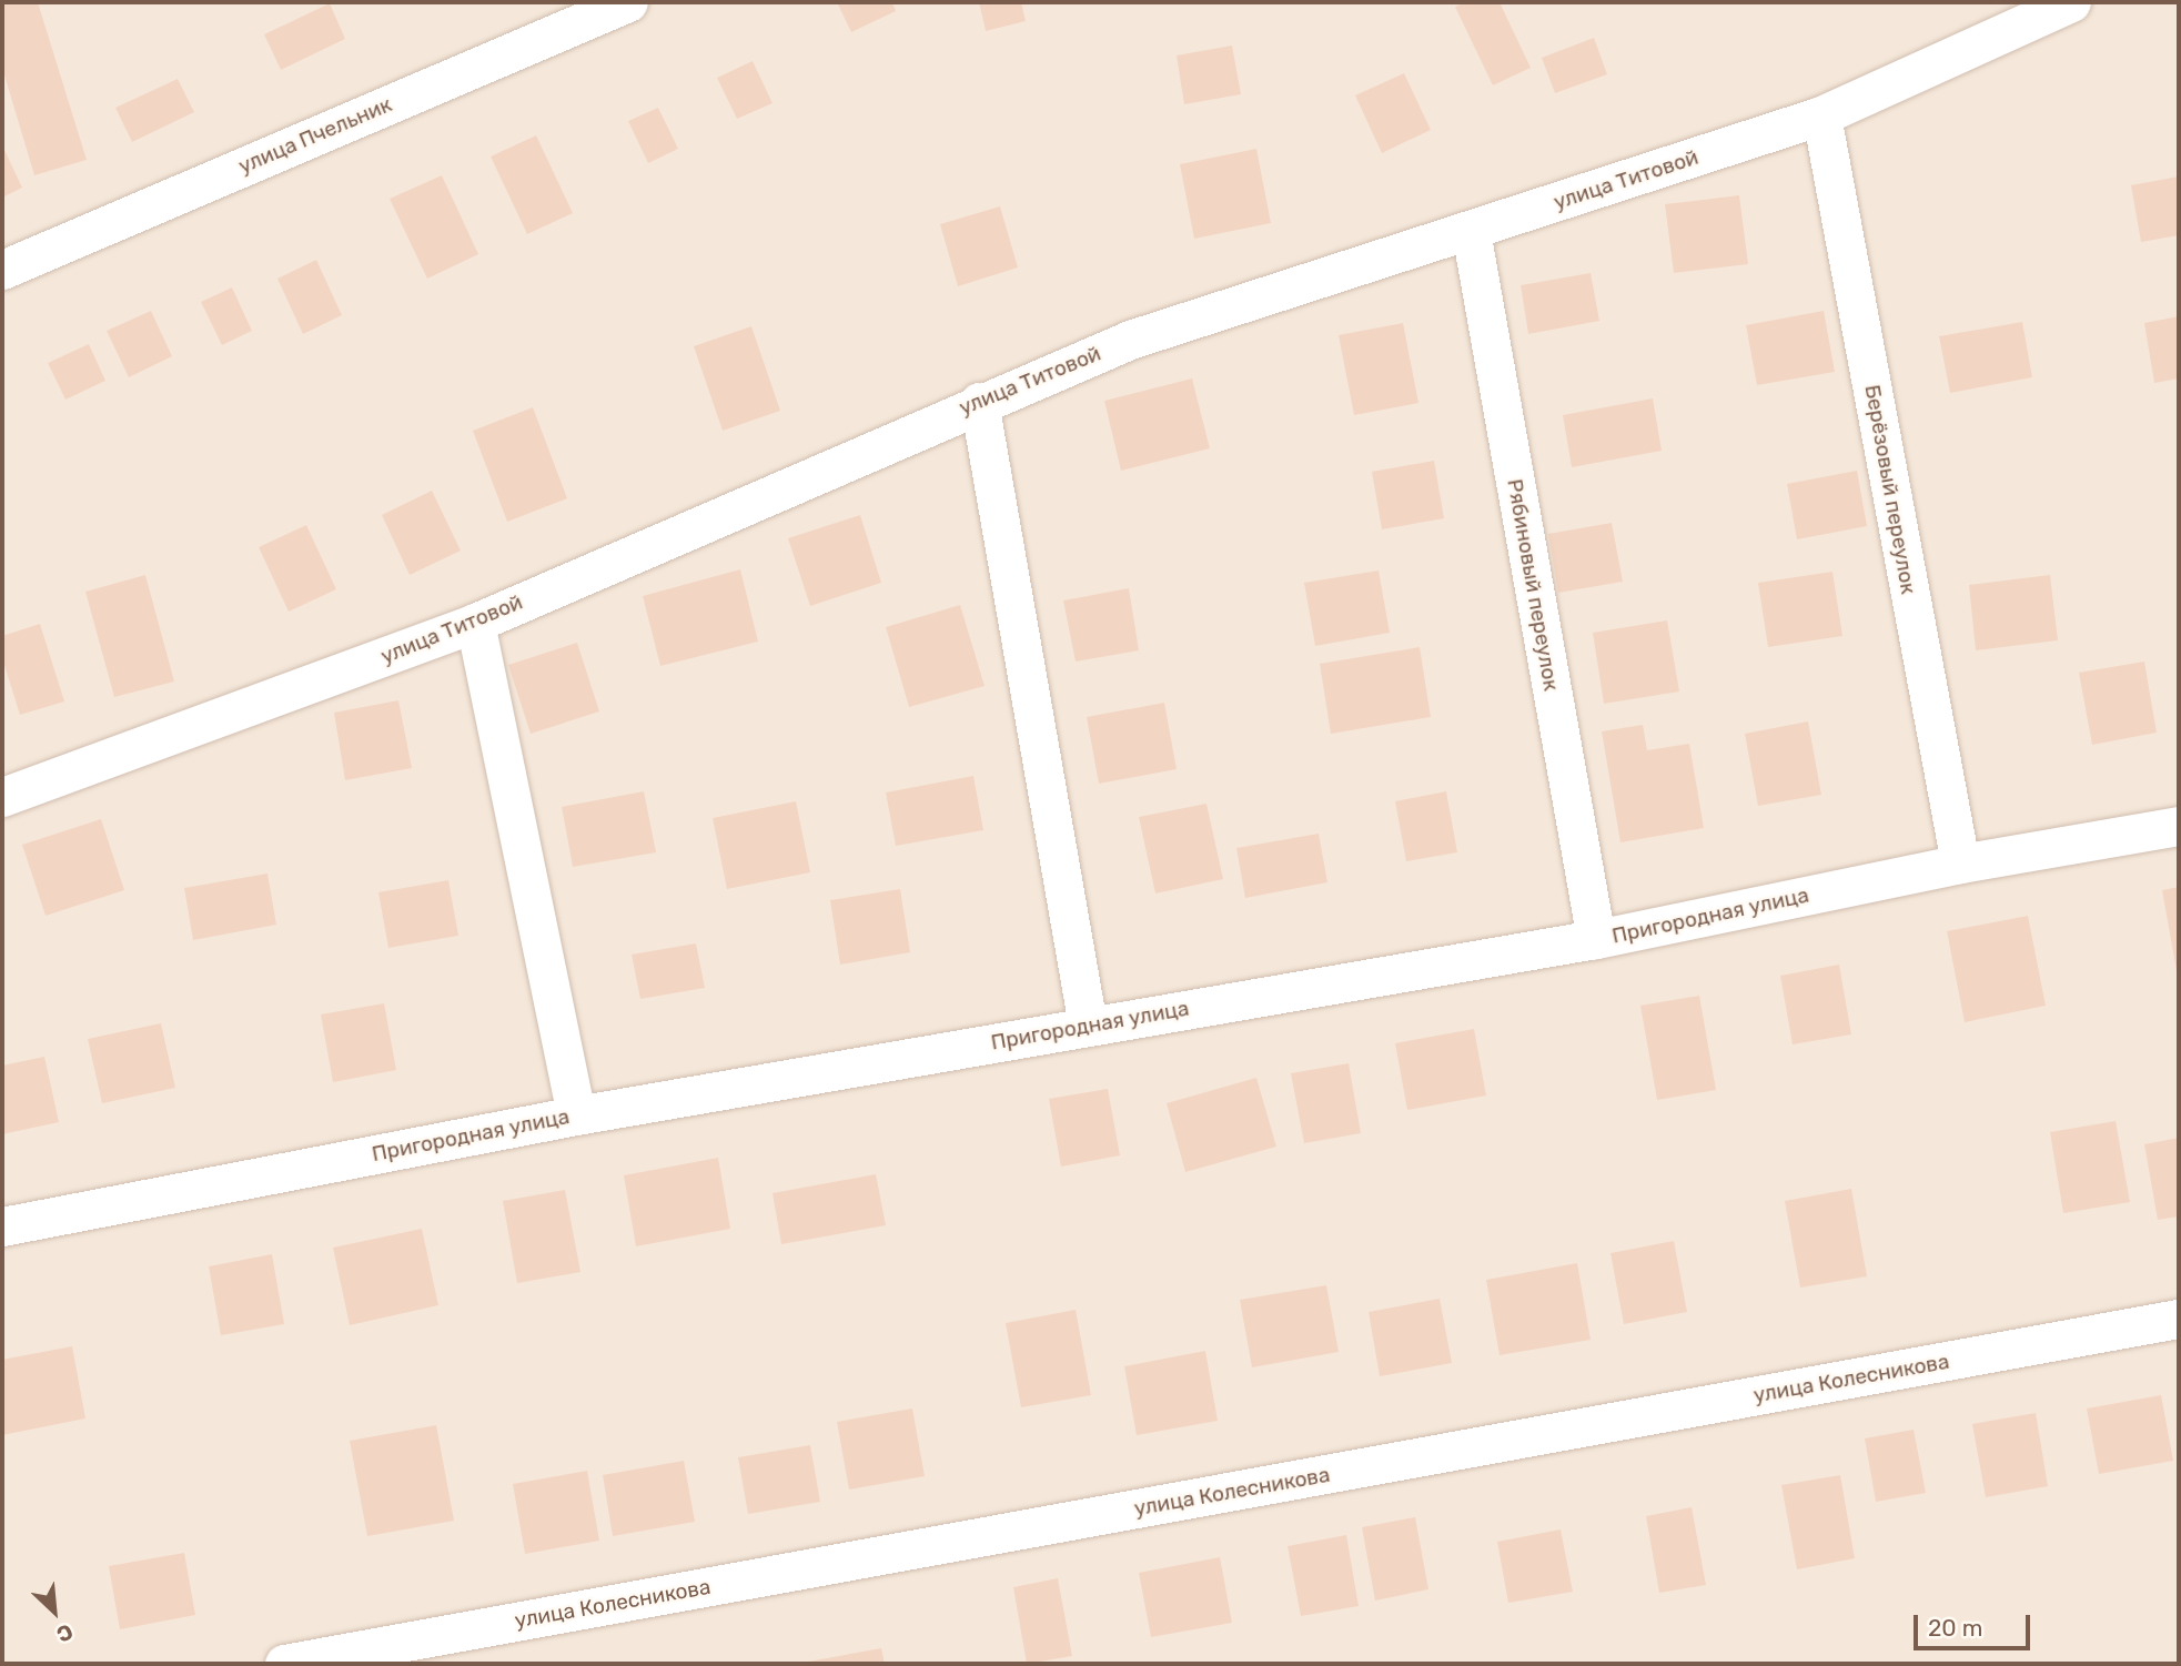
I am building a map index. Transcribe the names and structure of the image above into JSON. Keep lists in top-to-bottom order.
{
  "streets": {
    "street": [
      "улица Пчельник",
      "улица Титовой",
      "Берёзовый переулок",
      "Рябиновый переулок",
      "Пригородная улица",
      "улица Колесникова"
    ]
  },
  "crossings": [
    ["улица Титовой", "Берёзовый переулок"],
    ["улица Титовой", "Рябиновый переулок"],
    ["Берёзовый переулок", "Пригородная улица"],
    ["Рябиновый переулок", "Пригородная улица"]
  ],
  "scale_bar": "20 m",
  "north": "bottom right"
}
